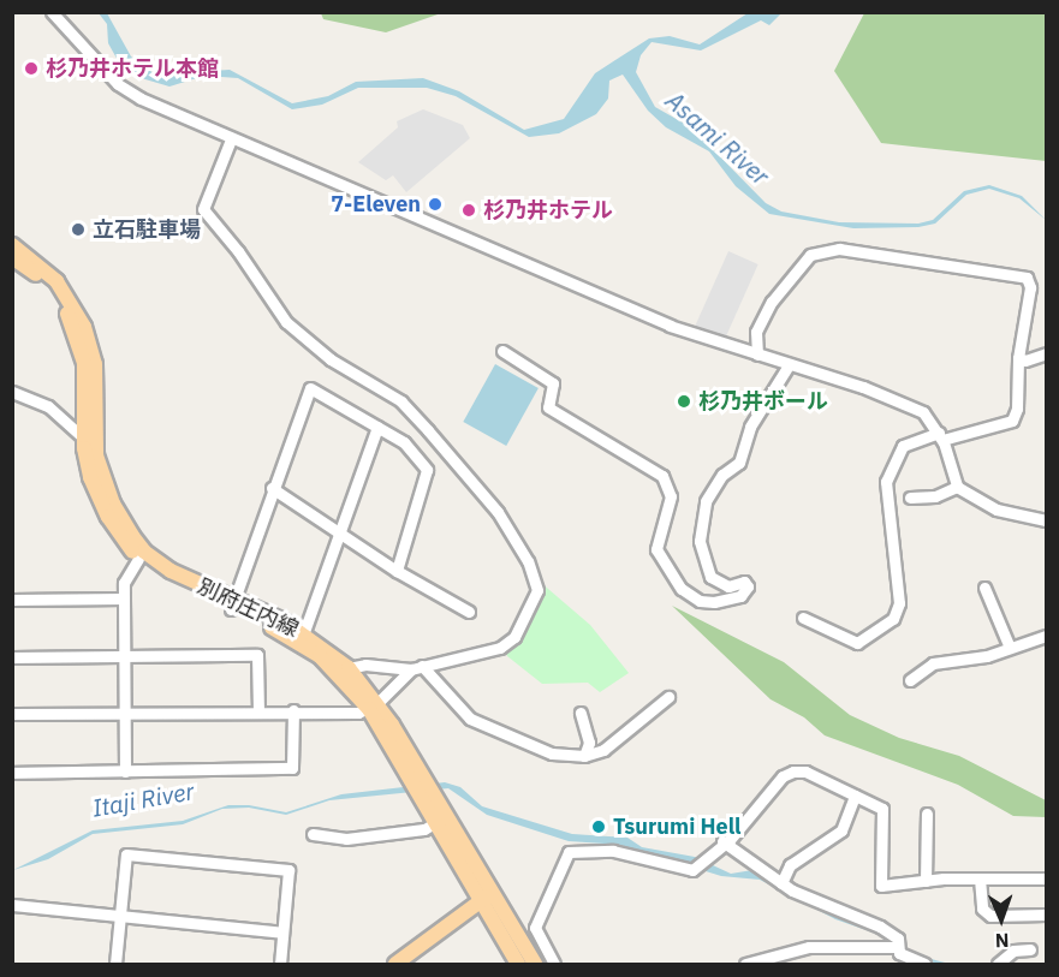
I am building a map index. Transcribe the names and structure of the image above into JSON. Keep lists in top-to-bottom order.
{
  "streets": {
    "main road": ["別府庄内線"]
  },
  "water": ["Asami River", "Itaji River"],
  "places": [
    "杉乃井ホテル本館",
    "7-Eleven",
    "杉乃井ホテル",
    "立石駐車場",
    "杉乃井ボール",
    "Tsurumi Hell"
  ],
  "north": "bottom"
}
